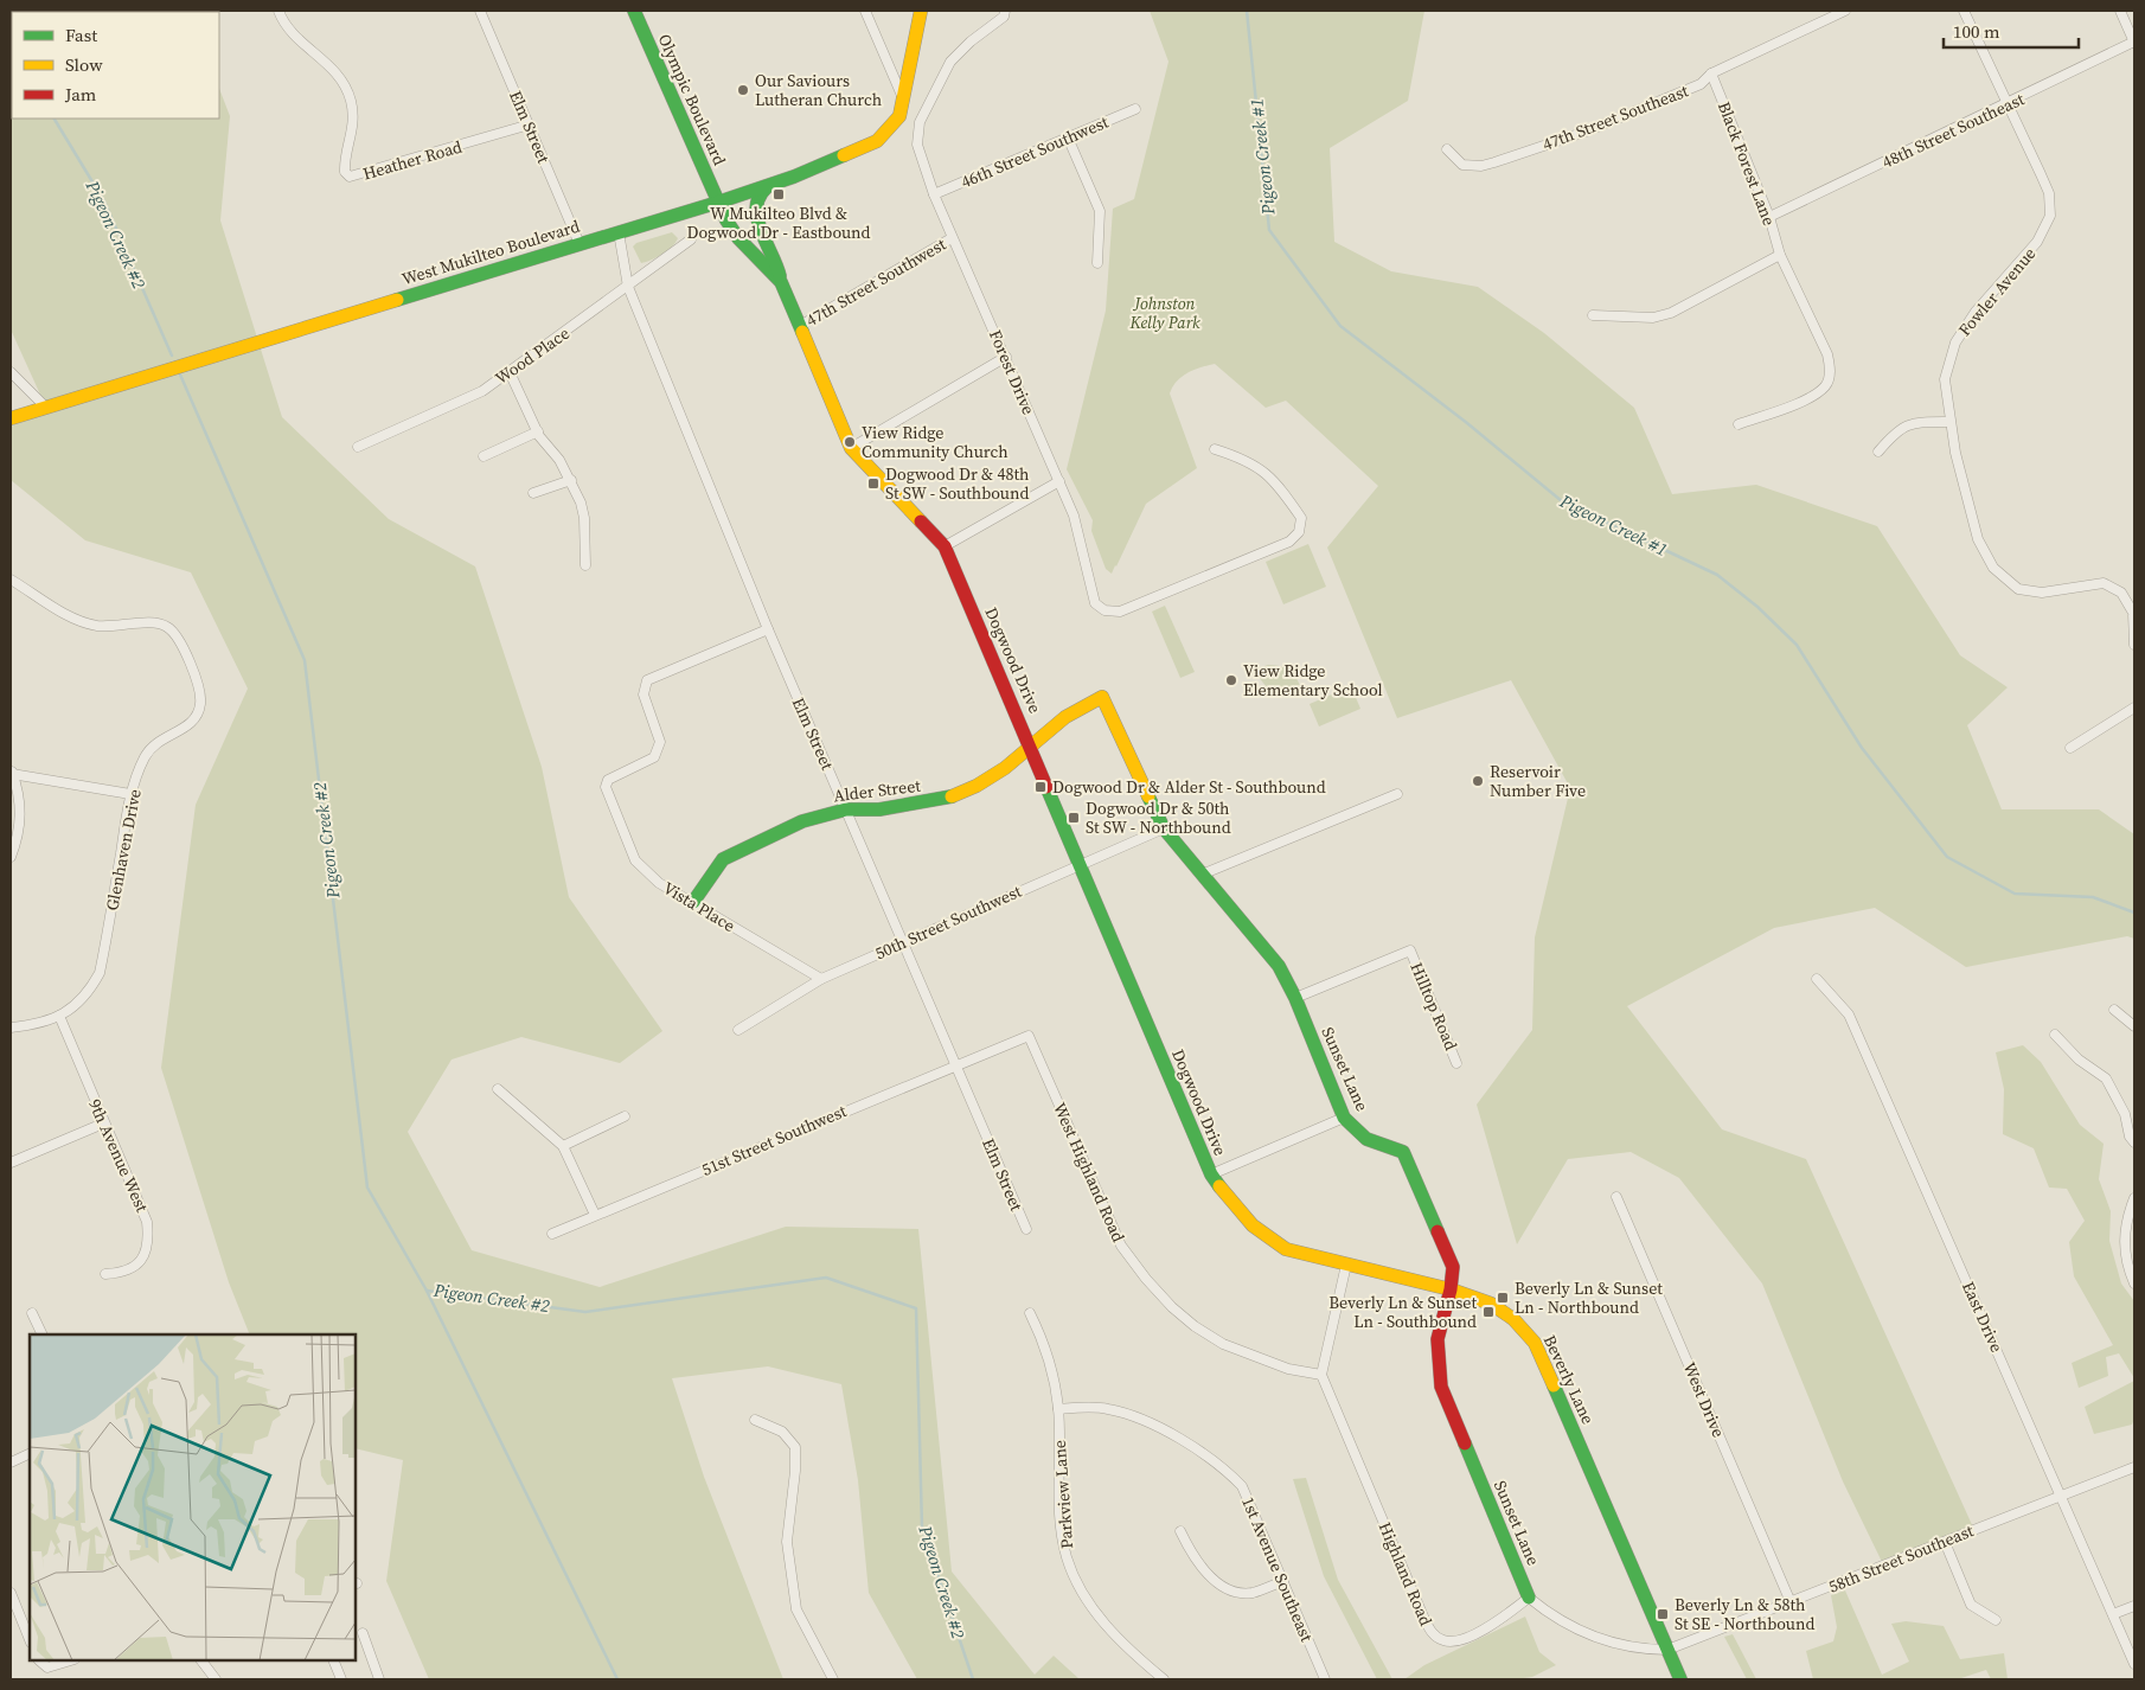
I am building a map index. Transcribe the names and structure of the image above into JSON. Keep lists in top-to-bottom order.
{
  "streets": {
    "street": [
      "Olympic Boulevard",
      "47th Street Southeast",
      "Elm Street",
      "48th Street Southeast",
      "46th Street Southwest",
      "Heather Road",
      "Black Forest Lane",
      "West Mukilteo Boulevard",
      "47th Street Southwest",
      "Fowler Avenue",
      "Wood Place",
      "Forest Drive",
      "Dogwood Drive",
      "Alder Street",
      "Glenhaven Drive",
      "Vista Place",
      "50th Street Southwest",
      "Hilltop Road",
      "Sunset Lane",
      "51st Street Southwest",
      "9th Avenue West",
      "West Highland Road",
      "East Drive",
      "Beverly Lane",
      "West Drive",
      "Parkview Lane",
      "58th Street Southeast",
      "1st Avenue Southeast",
      "Highland Road"
    ]
  },
  "crossings": [
    ["Olympic Boulevard", "West Mukilteo Boulevard"],
    ["Olympic Boulevard", "Dogwood Drive"],
    ["47th Street Southeast", "Black Forest Lane"],
    ["Elm Street", "Heather Road"],
    ["Elm Street", "West Mukilteo Boulevard"],
    ["Elm Street", "Wood Place"],
    ["Elm Street", "Alder Street"],
    ["Elm Street", "Vista Place"],
    ["Elm Street", "50th Street Southwest"],
    ["Elm Street", "51st Street Southwest"],
    ["48th Street Southeast", "Black Forest Lane"],
    ["48th Street Southeast", "Fowler Avenue"],
    ["46th Street Southwest", "Forest Drive"],
    ["West Mukilteo Boulevard", "Dogwood Drive"],
    ["47th Street Southwest", "Forest Drive"],
    ["47th Street Southwest", "Dogwood Drive"],
    ["Dogwood Drive", "Alder Street"],
    ["Dogwood Drive", "50th Street Southwest"],
    ["Dogwood Drive", "Beverly Lane"],
    ["Alder Street", "Vista Place"],
    ["Alder Street", "Sunset Lane"],
    ["Glenhaven Drive", "9th Avenue West"],
    ["Vista Place", "50th Street Southwest"],
    ["50th Street Southwest", "Sunset Lane"],
    ["Hilltop Road", "Sunset Lane"],
    ["Sunset Lane", "Beverly Lane"],
    ["Sunset Lane", "Highland Road"],
    ["51st Street Southwest", "West Highland Road"],
    ["West Highland Road", "Highland Road"],
    ["East Drive", "58th Street Southeast"],
    ["Beverly Lane", "58th Street Southeast"],
    ["West Drive", "58th Street Southeast"],
    ["Parkview Lane", "1st Avenue Southeast"]
  ],
  "water": ["Pigeon Creek #1", "Pigeon Creek #2"],
  "parks": ["Johnston Kelly Park"],
  "places": {
    "other": [
      "Our Saviours Lutheran Church",
      "View Ridge Community Church",
      "View Ridge Elementary School",
      "Reservoir Number Five"
    ],
    "transit": [
      "W Mukilteo Blvd & Dogwood Dr - Eastbound",
      "Dogwood Dr & 48th St SW - Southbound",
      "Dogwood Dr & Alder St - Southbound",
      "Dogwood Dr & 50th St SW - Northbound",
      "Beverly Ln & Sunset Ln - Northbound",
      "Beverly Ln & Sunset Ln - Southbound",
      "Beverly Ln & 58th St SE - Northbound"
    ]
  },
  "legend": ["Fast", "Slow", "Jam"],
  "scale_bar": "100 m"
}
